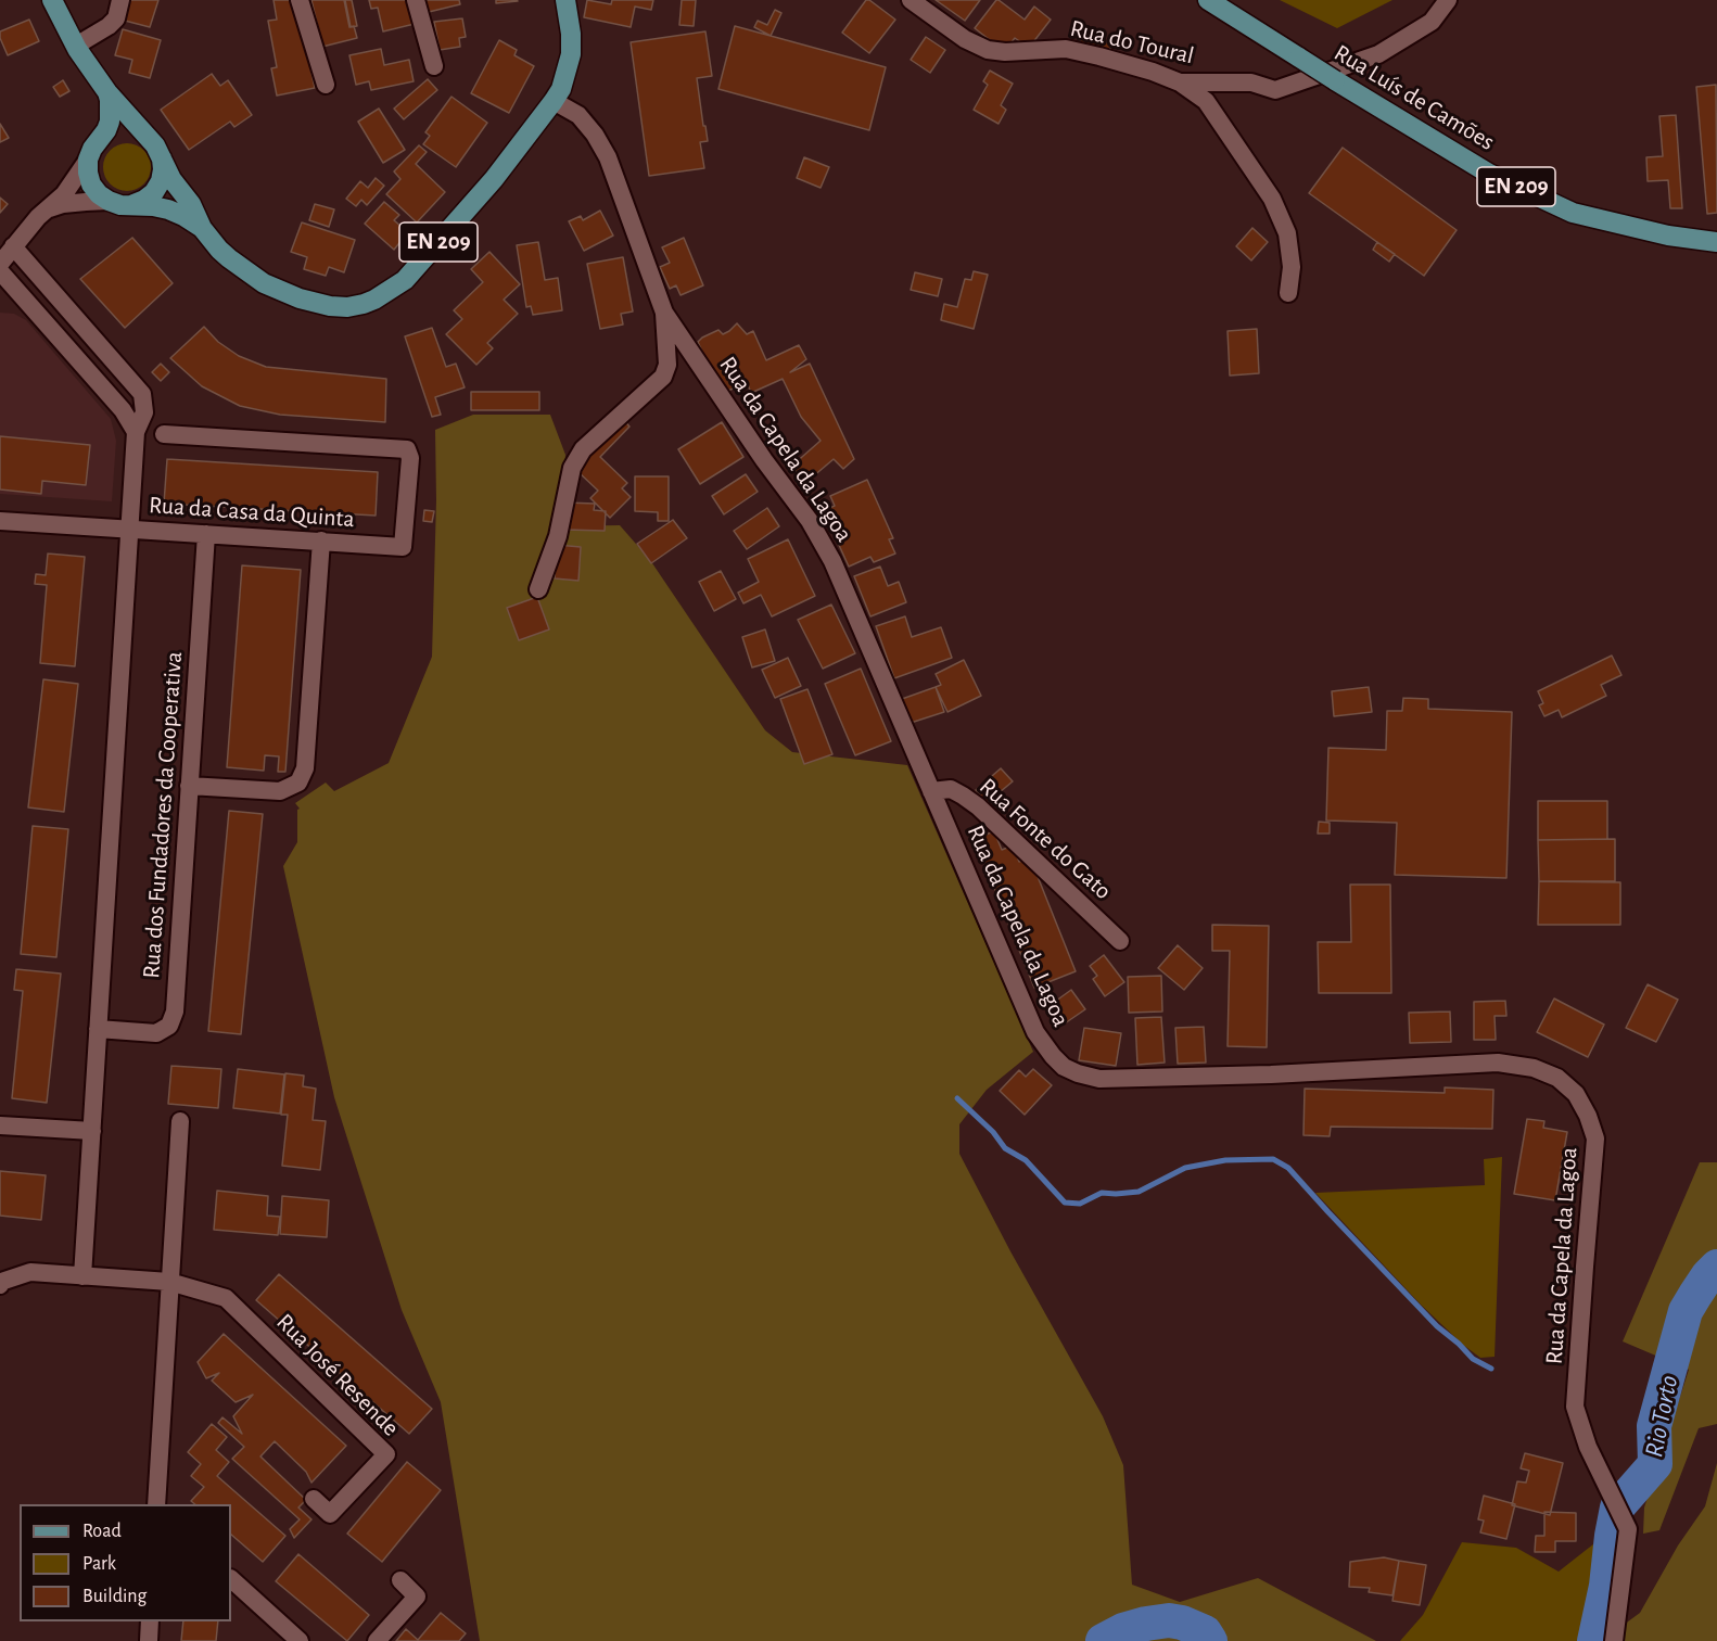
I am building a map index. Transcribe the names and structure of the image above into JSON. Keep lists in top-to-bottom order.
{
  "streets": {
    "main road": ["Rua Luís de Camões", "EN 209"],
    "street": [
      "Rua do Toural",
      "Rua da Capela da Lagoa",
      "Rua da Casa da Quinta",
      "Rua dos Fundadores da Cooperativa",
      "Rua Fonte do Gato",
      "Rua José Resende"
    ]
  },
  "crossings": [
    ["EN 209", "Rua da Capela da Lagoa"],
    ["Rua da Capela da Lagoa", "Rua Fonte do Gato"],
    ["Rua da Casa da Quinta", "Rua dos Fundadores da Cooperativa"]
  ],
  "water": ["Rio Torto"],
  "legend": ["Road", "Park", "Building"]
}
